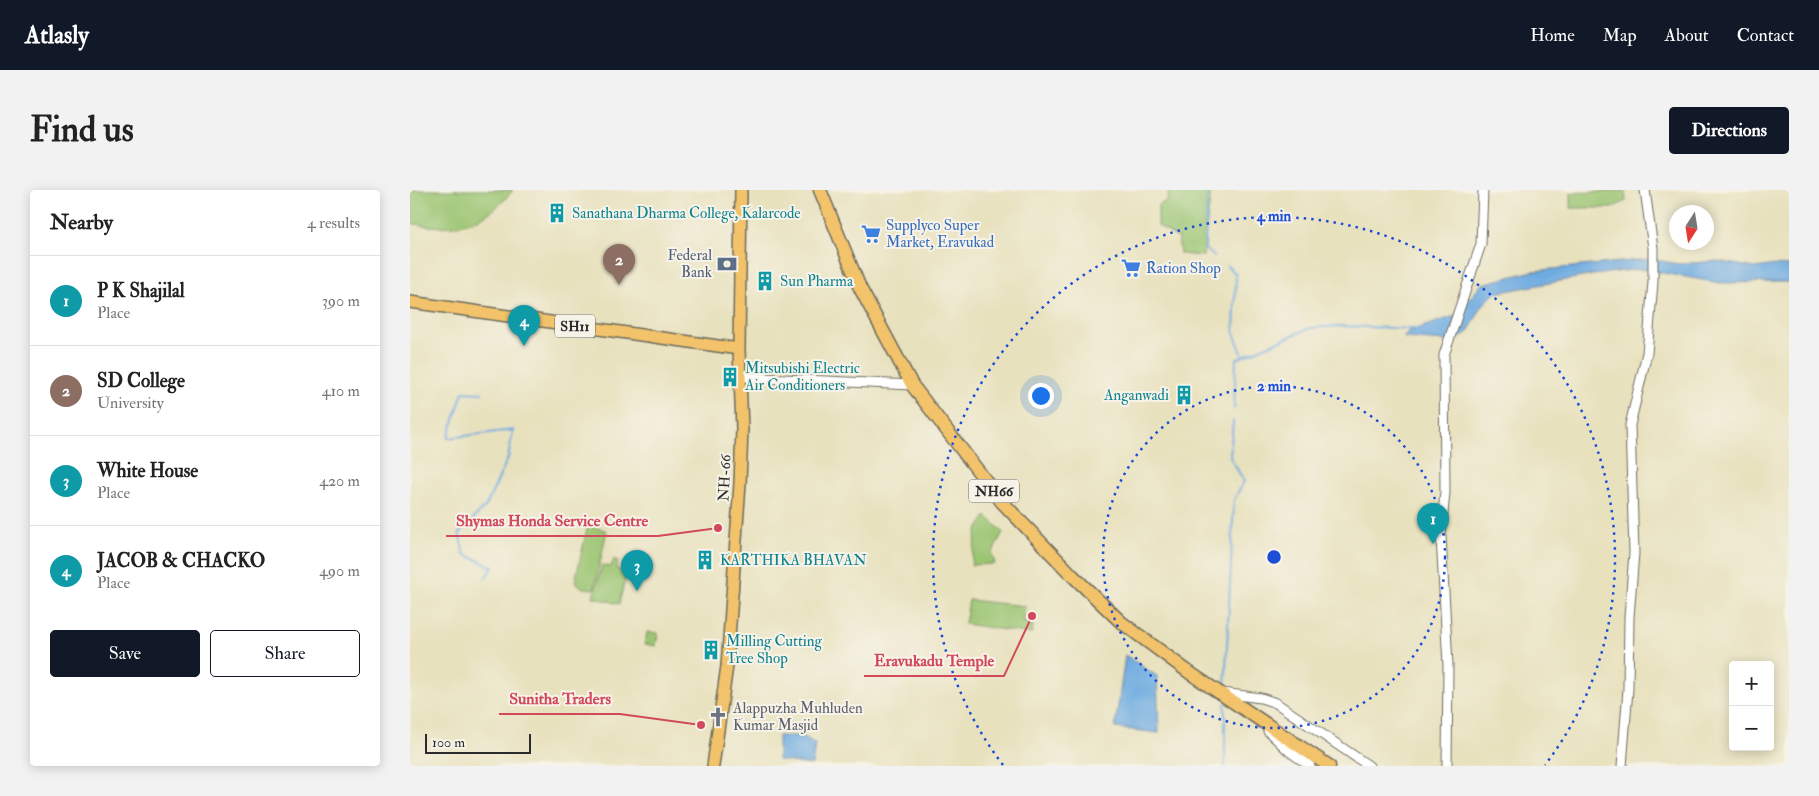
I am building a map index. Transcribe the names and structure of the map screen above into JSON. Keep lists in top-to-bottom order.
{
  "streets": {
    "highway": ["NH66"],
    "main road": ["SH11", "NH-66"]
  },
  "crossings": [
    ["SH11", "NH-66"]
  ],
  "places": {
    "building": [
      "Sanathana Dharma College, Kalarcode",
      "Sun Pharma",
      "Mitsubishi Electric Air Conditioners",
      "Anganwadi",
      "KARTHIKA BHAVAN",
      "Milling Cutting Tree Shop"
    ],
    "supermarket": ["Supplyco Super Market, Eravukad", "Ration Shop"],
    "bank": ["Federal Bank"],
    "other": ["Shymas Honda Service Centre", "Eravukadu Temple", "Sunitha Traders"],
    "church": ["Alappuzha Muhluden Kumar Masjid"]
  },
  "scale_bar": "100 m",
  "north": "bottom",
  "page": {
    "header": "Atlasly",
    "nav": [
      "Home",
      "Map",
      "About",
      "Contact"
    ],
    "buttons": [
      "Directions",
      ["Save", "Share"]
    ],
    "title": "Find us",
    "heading": ["Nearby", "4 results"],
    "pins": [
      "2",
      "4",
      "1",
      "3"
    ],
    "list": [
      {
        "mark": "1",
        "name": "P K Shajilal",
        "note": "Place",
        "value": "390 m"
      },
      {
        "mark": "2",
        "name": "SD College",
        "note": "University",
        "value": "410 m"
      },
      {
        "mark": "3",
        "name": "White House",
        "note": "Place",
        "value": "420 m"
      },
      {
        "mark": "4",
        "name": "JACOB & CHACKO",
        "note": "Place",
        "value": "490 m"
      }
    ],
    "map_buttons": ["+", "−"],
    "scale": "100 m"
  },
  "rings": ["4 min", "2 min"]
}
